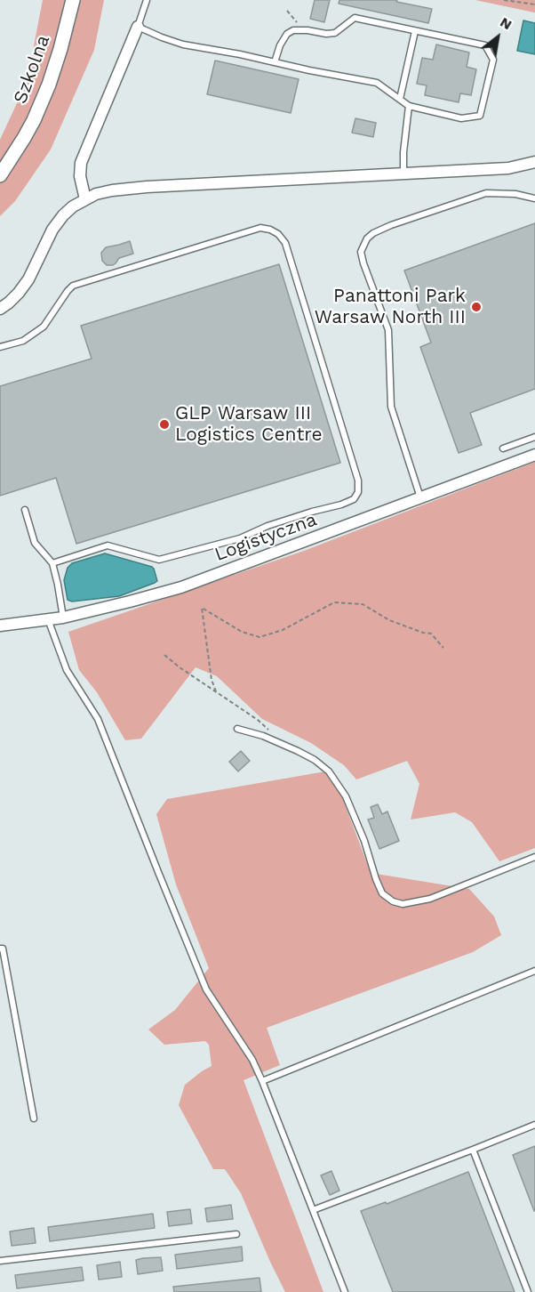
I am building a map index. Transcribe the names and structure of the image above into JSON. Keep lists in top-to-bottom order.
{
  "streets": {
    "street": ["Szkolna", "Logistyczna"]
  },
  "places": ["Panattoni Park Warsaw North III", "GLP Warsaw III Logistics Centre"],
  "north": "top right"
}
